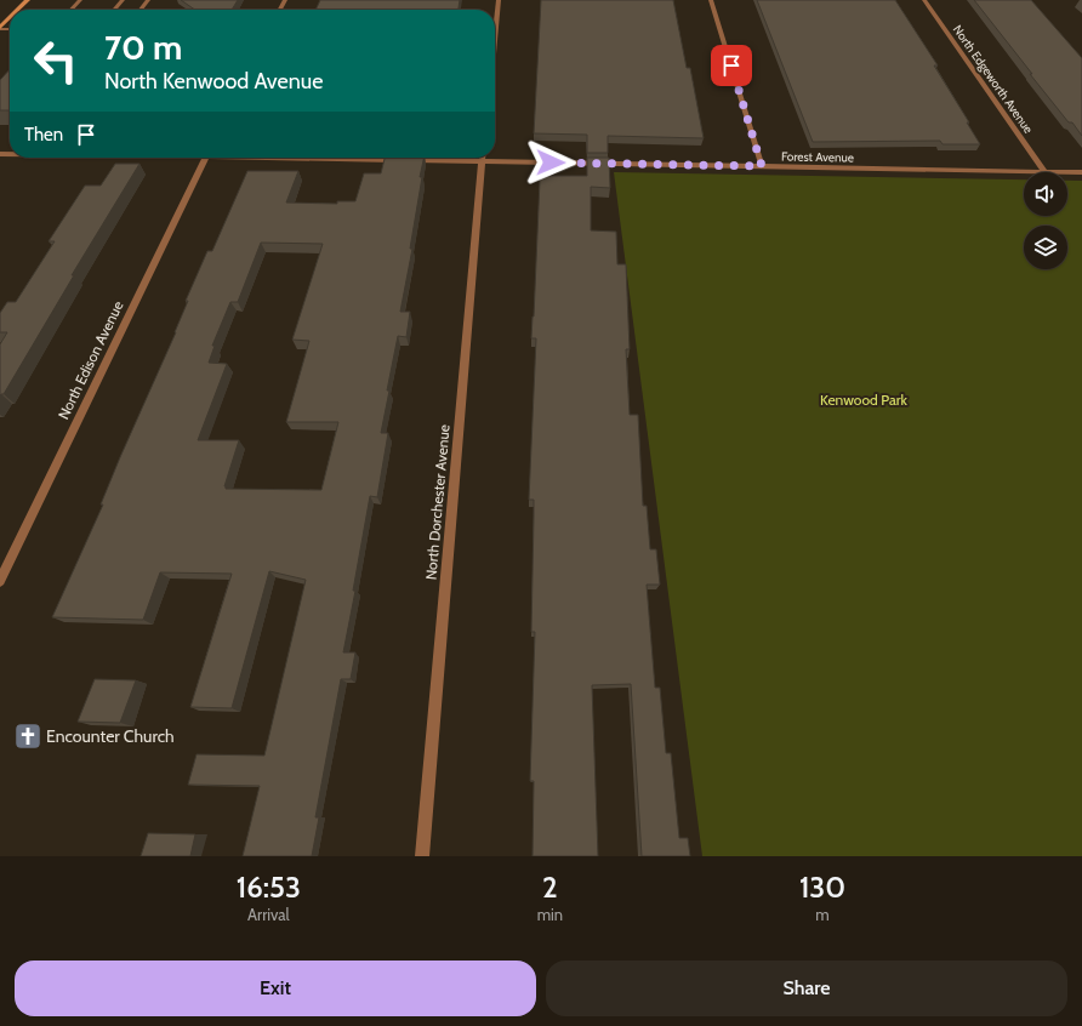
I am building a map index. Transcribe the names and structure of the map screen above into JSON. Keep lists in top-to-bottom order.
{
  "streets": {
    "street": [
      "North Edgeworth Avenue",
      "Forest Avenue",
      "North Edison Avenue",
      "North Dorchester Avenue"
    ]
  },
  "crossings": [
    ["North Edgeworth Avenue", "Forest Avenue"]
  ],
  "parks": ["Kenwood Park"],
  "places": {
    "church": ["Encounter Church"]
  },
  "page": {
    "turn": ["70 m", "North Kenwood Avenue"],
    "then": "Then",
    "eta": [
      "16:53",
      "Arrival",
      "2",
      "min",
      "130",
      "m"
    ],
    "buttons": ["Exit", "Share"]
  }
}
